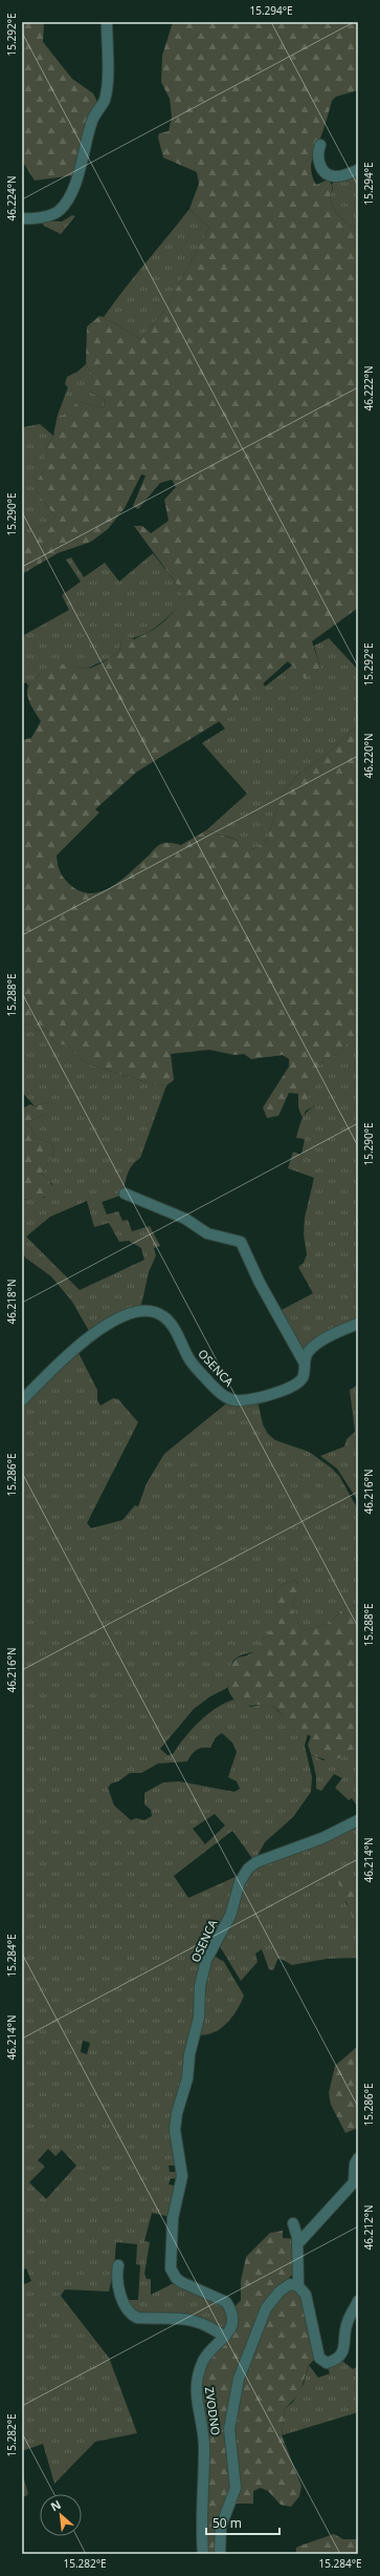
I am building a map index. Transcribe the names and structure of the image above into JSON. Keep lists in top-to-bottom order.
{
  "streets": {
    "street": ["OSENCA", "ZVODNO"]
  },
  "crossings": [
    ["OSENCA", "ZVODNO"]
  ],
  "scale_bar": "50 m",
  "north": "top left",
  "coordinates": [
    "15.294°E",
    "15.292°E",
    "46.224°N",
    "46.222°N",
    "15.290°E",
    "46.220°N",
    "15.288°E",
    "46.218°N",
    "15.286°E",
    "46.216°N",
    "46.214°N",
    "15.284°E",
    "46.212°N",
    "15.282°E"
  ]
}
